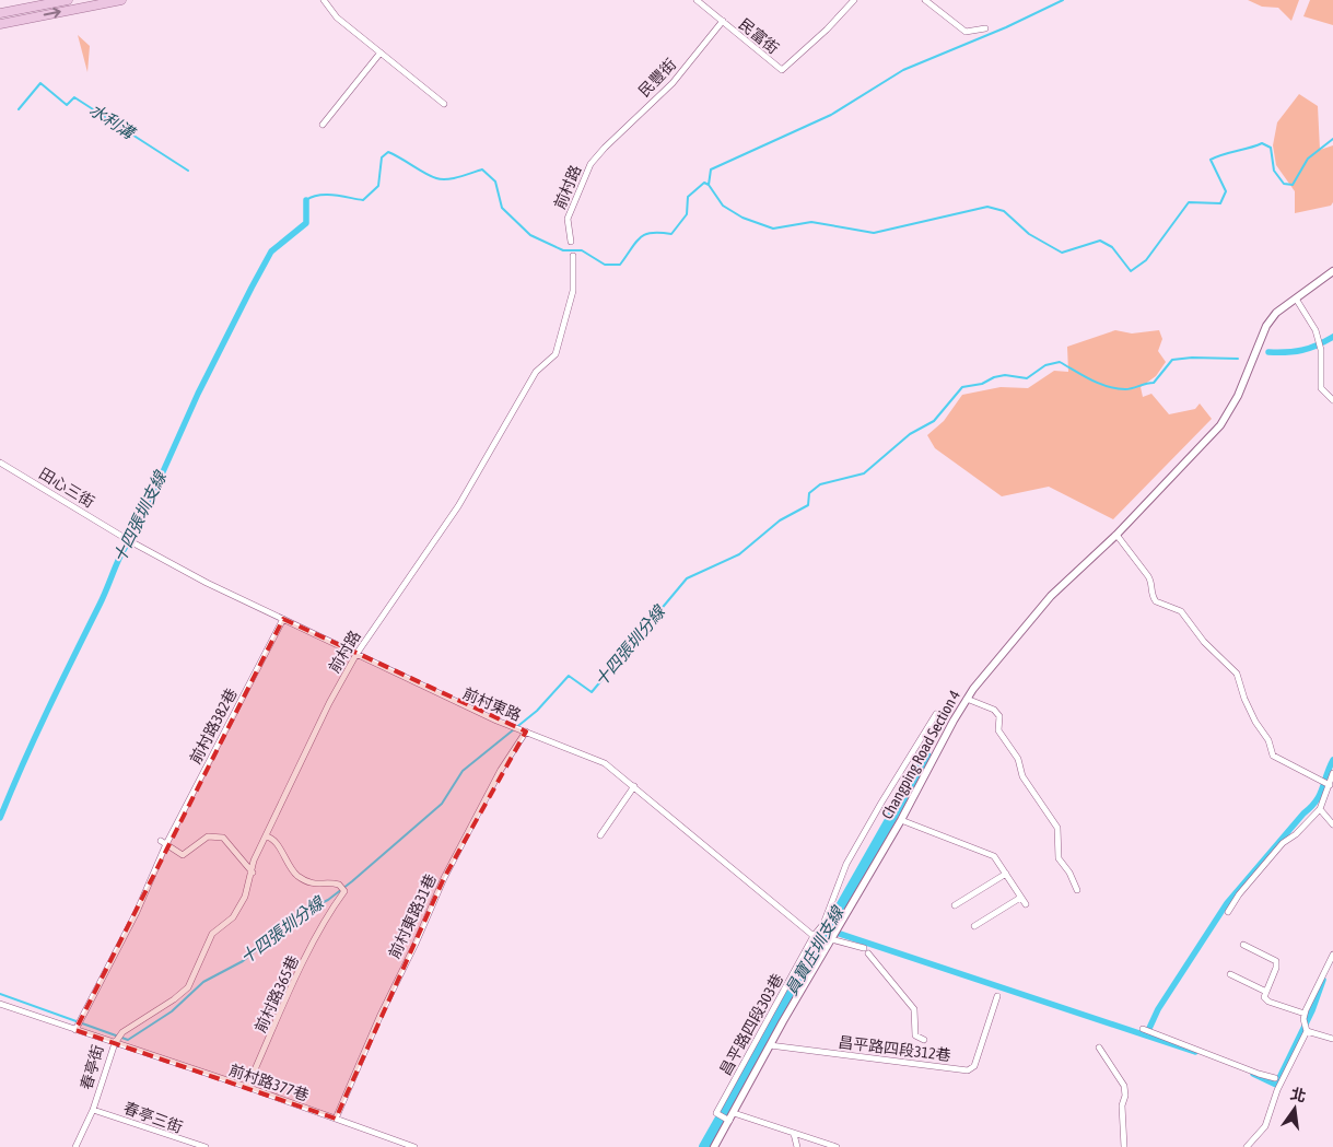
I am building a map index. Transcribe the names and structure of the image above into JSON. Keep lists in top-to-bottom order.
{
  "streets": {
    "street": [
      "民富街",
      "民豐街",
      "前村路",
      "田心三街",
      "前村東路",
      "前村路382巷",
      "Changping Road Section 4",
      "前村東路31巷",
      "前村路365巷",
      "昌平路四段303巷",
      "昌平路四段312巷",
      "春亭街",
      "前村路377巷",
      "春亭三街"
    ]
  },
  "crossings": [
    ["民富街", "民豐街"],
    ["民豐街", "前村路"],
    ["前村路", "前村東路"],
    ["前村路", "前村路365巷"],
    ["前村路", "春亭街"],
    ["前村路", "前村路377巷"],
    ["田心三街", "前村東路"],
    ["前村東路", "前村路382巷"],
    ["前村東路", "前村東路31巷"],
    ["前村東路", "昌平路四段303巷"],
    ["前村路382巷", "春亭街"],
    ["Changping Road Section 4", "昌平路四段303巷"],
    ["Changping Road Section 4", "昌平路四段312巷"],
    ["前村東路31巷", "前村路377巷"],
    ["前村路365巷", "前村路377巷"],
    ["春亭街", "前村路377巷"],
    ["春亭街", "春亭三街"]
  ],
  "water": [
    "水利溝",
    "十四張圳支線",
    "十四張圳分線",
    "員寶庄圳支線"
  ],
  "north": "top"
}
